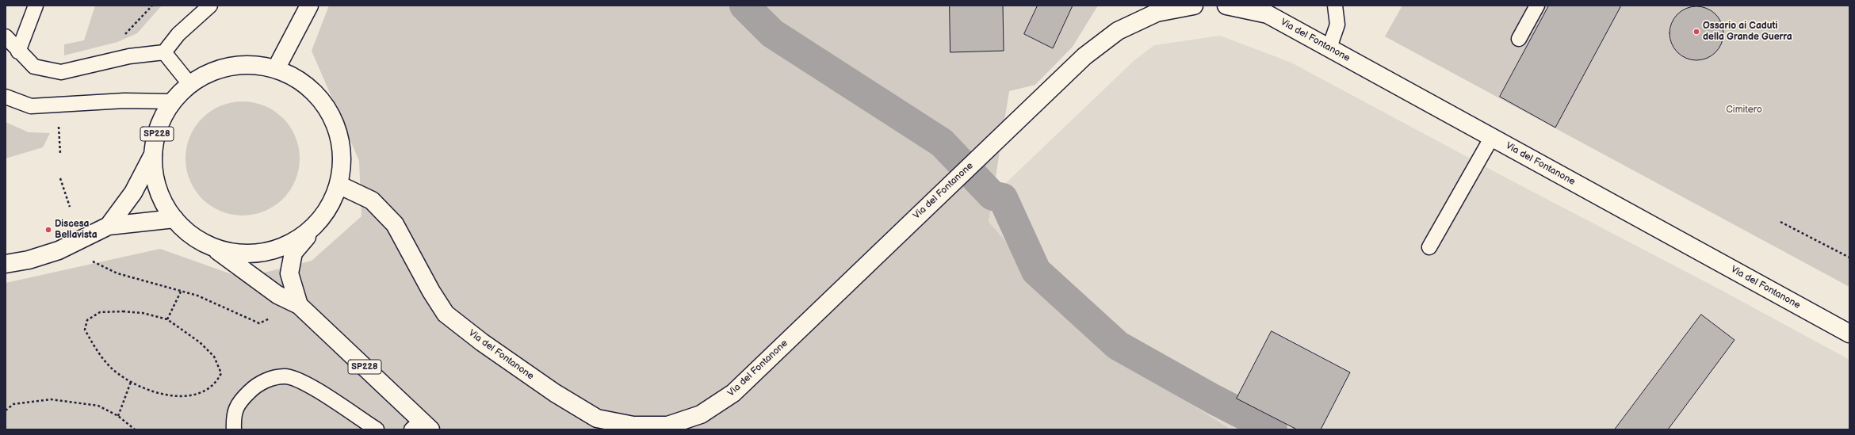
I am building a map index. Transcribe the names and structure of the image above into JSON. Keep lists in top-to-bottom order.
{
  "streets": {
    "street": ["Via del Fontanone", "SP228"]
  },
  "crossings": [
    ["Via del Fontanone", "SP228"]
  ],
  "parks": ["Cimitero"],
  "places": ["Ossario ai Caduti della Grande Guerra", "Discesa Bellavista"]
}
